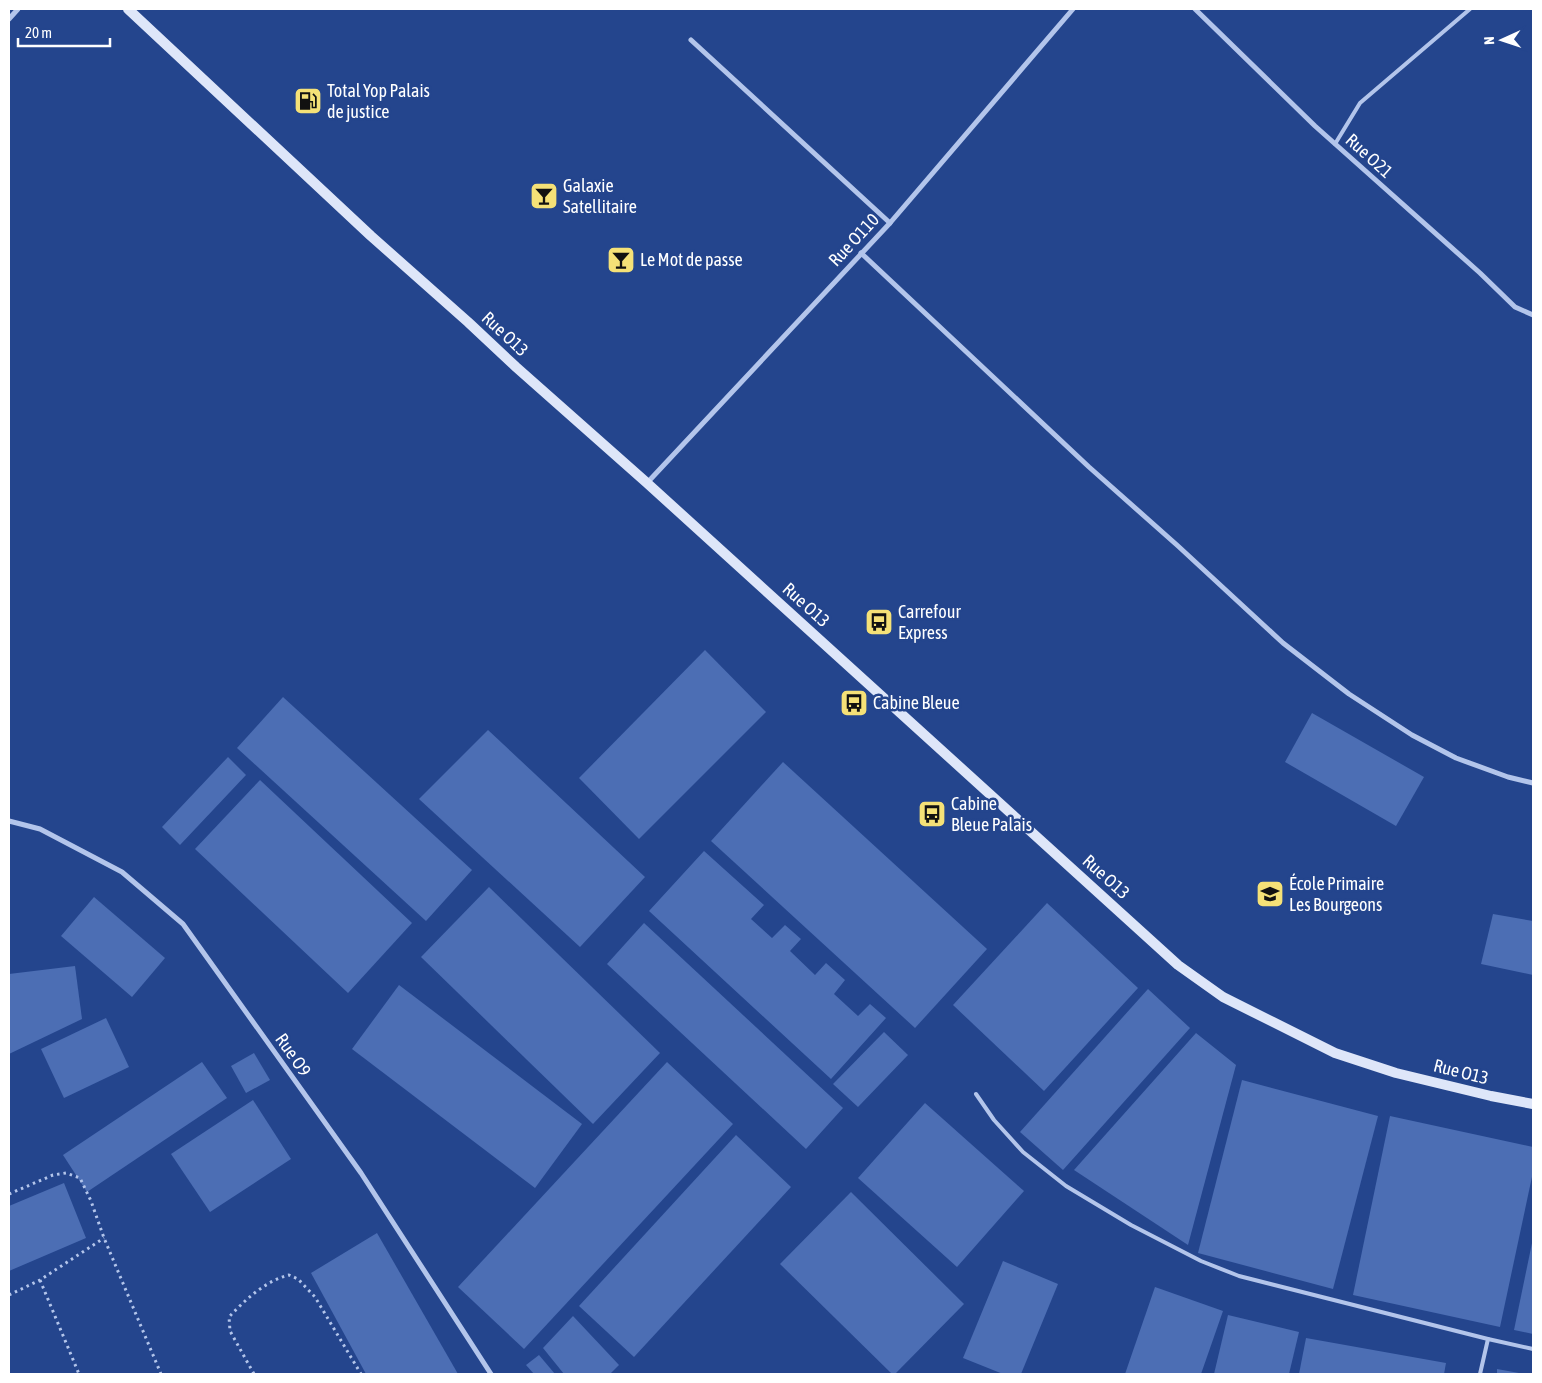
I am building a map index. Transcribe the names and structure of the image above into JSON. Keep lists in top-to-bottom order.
{
  "streets": {
    "main road": ["Rue O13"],
    "street": ["Rue O21", "Rue O110", "Rue O9"]
  },
  "crossings": [
    ["Rue O110", "Rue O13"]
  ],
  "places": {
    "fuel station": ["Total Yop Palais de justice"],
    "bar": ["Galaxie Satellitaire", "Le Mot de passe"],
    "bus stop": ["Carrefour Express", "Cabine Bleue", "Cabine Bleue Palais"],
    "school or university": ["École Primaire Les Bourgeons"]
  },
  "scale_bar": "20 m",
  "north": "left"
}
